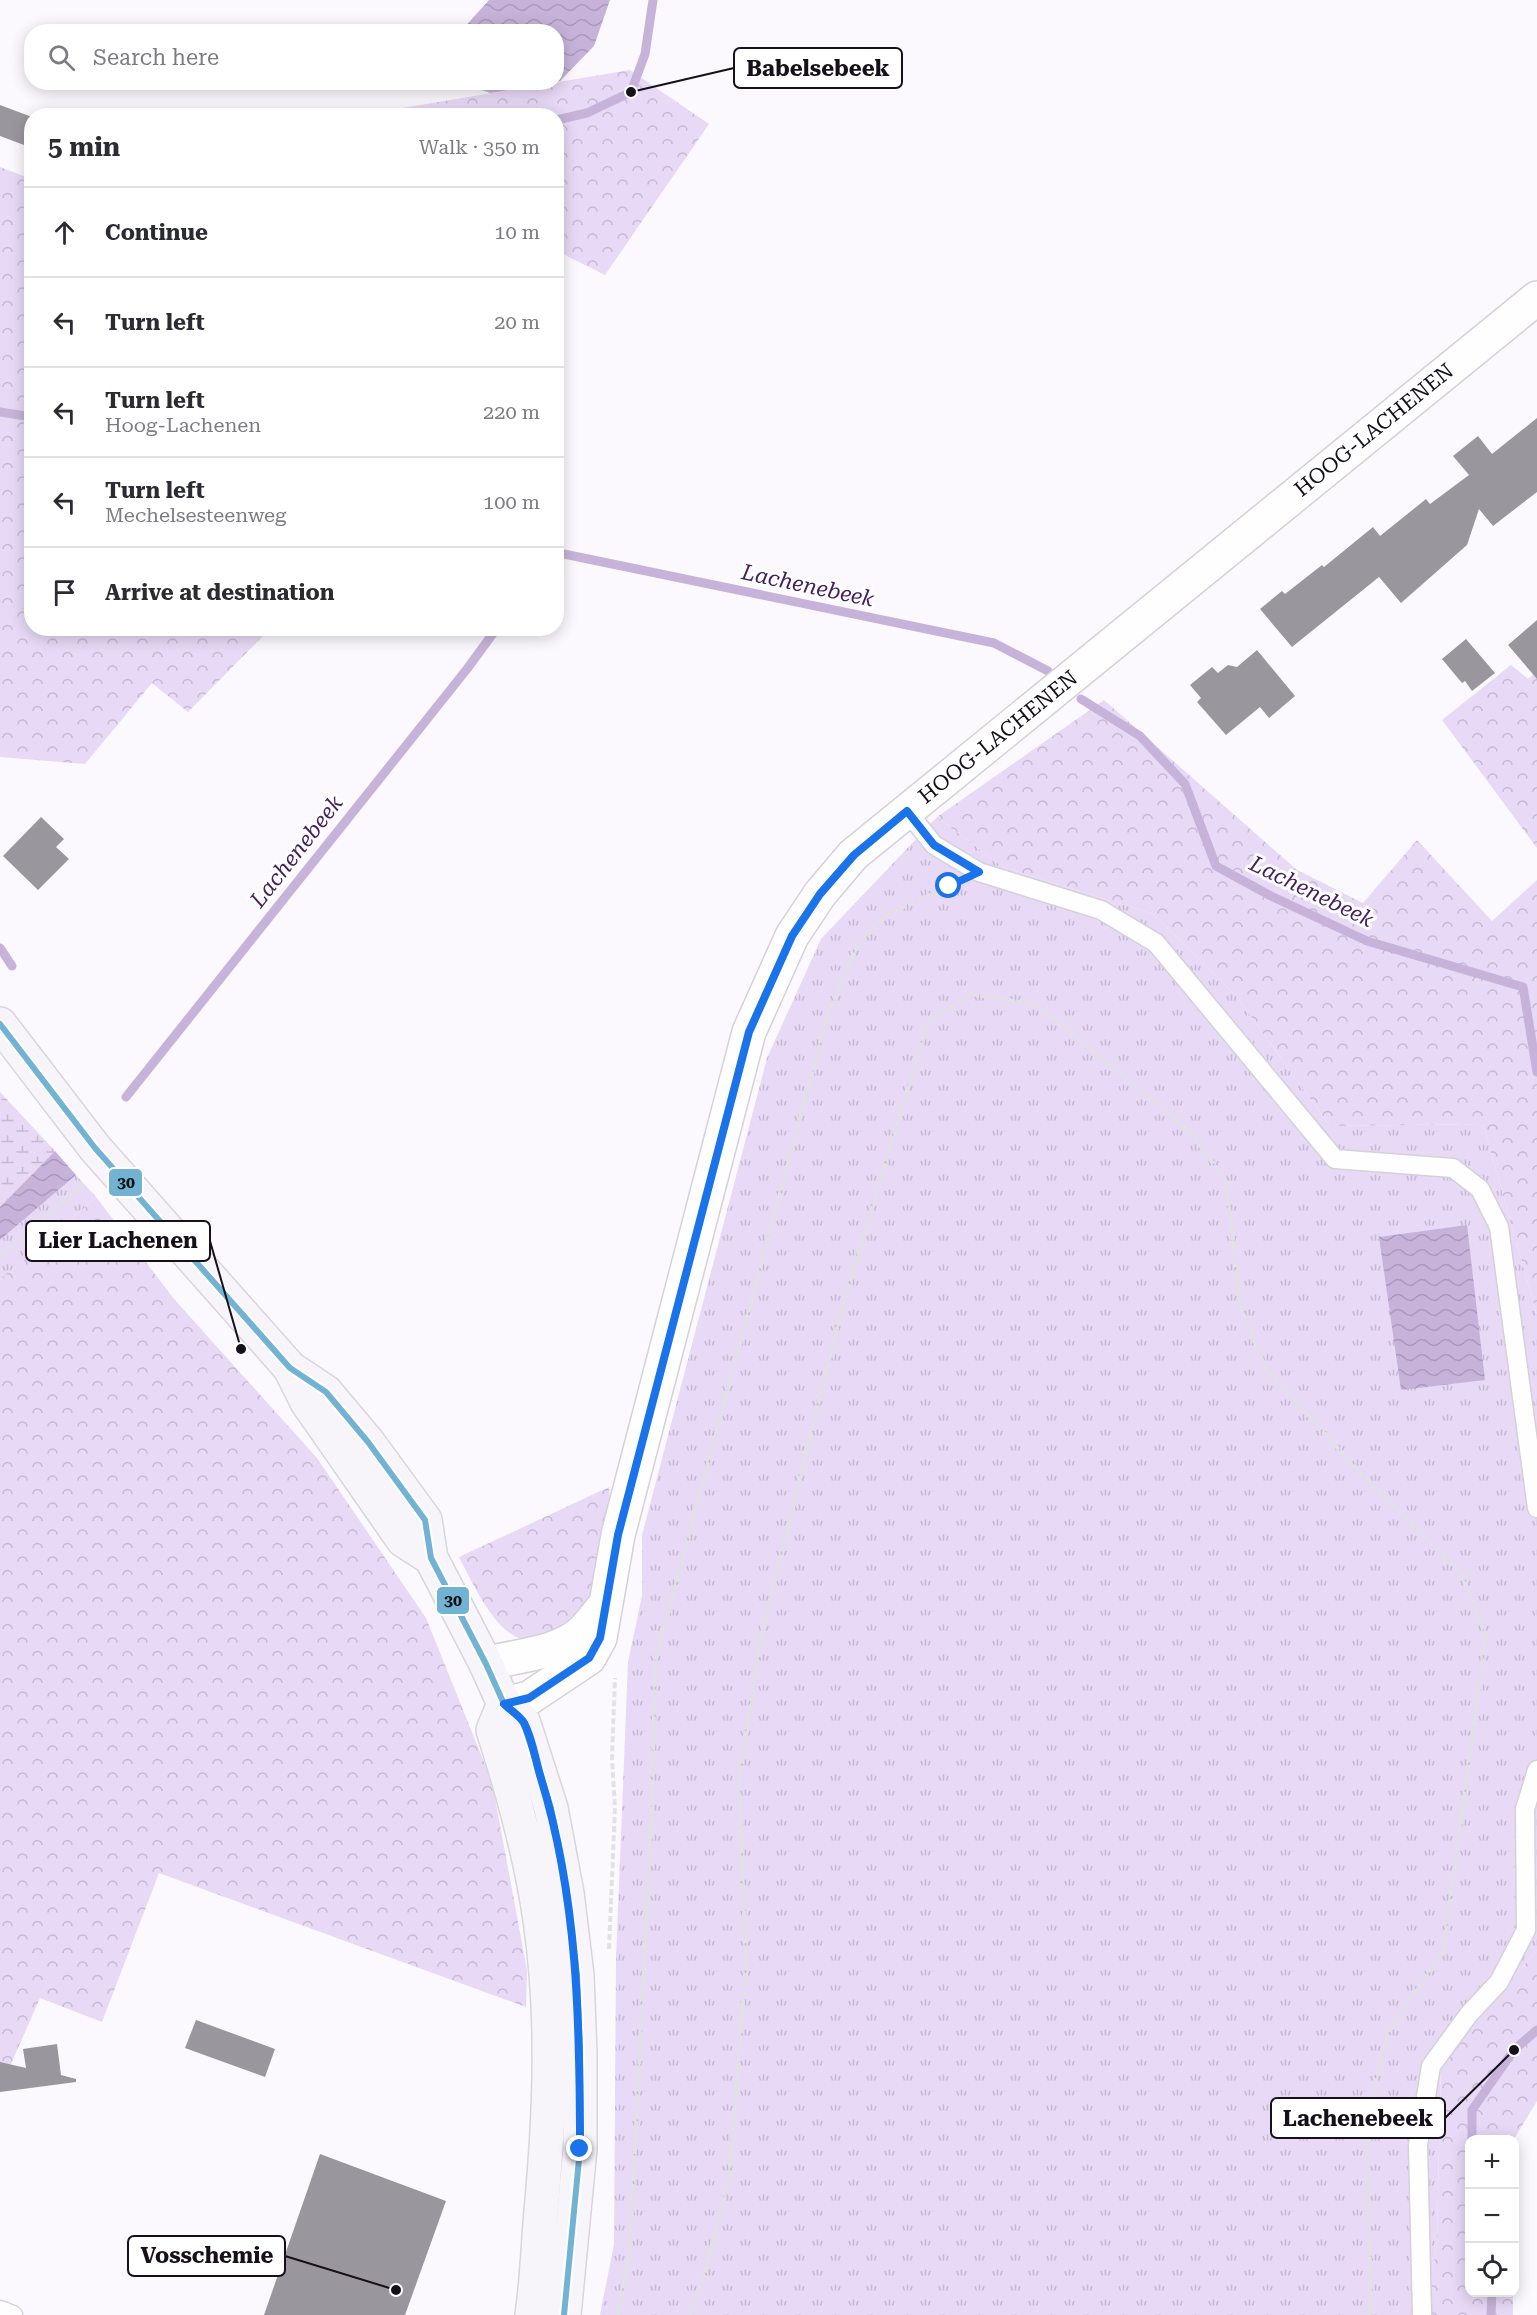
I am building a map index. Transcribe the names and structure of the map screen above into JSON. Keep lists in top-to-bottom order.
{
  "streets": {
    "street": ["HOOG-LACHENEN"]
  },
  "water": ["Lachenebeek"],
  "places": [
    "Babelsebeek",
    "Lier Lachenen",
    "Lachenebeek",
    "Vosschemie"
  ],
  "lines": ["transit line 30"],
  "page": {
    "search": "Search here",
    "heading": ["5 min", "Walk · 350 m"],
    "list": [
      ["Continue", "10 m"],
      ["Turn left", "20 m"],
      ["Turn left", "Hoog-Lachenen", "220 m"],
      ["Turn left", "Mechelsesteenweg", "100 m"],
      "Arrive at destination"
    ],
    "map_buttons": ["+", "−"]
  }
}
